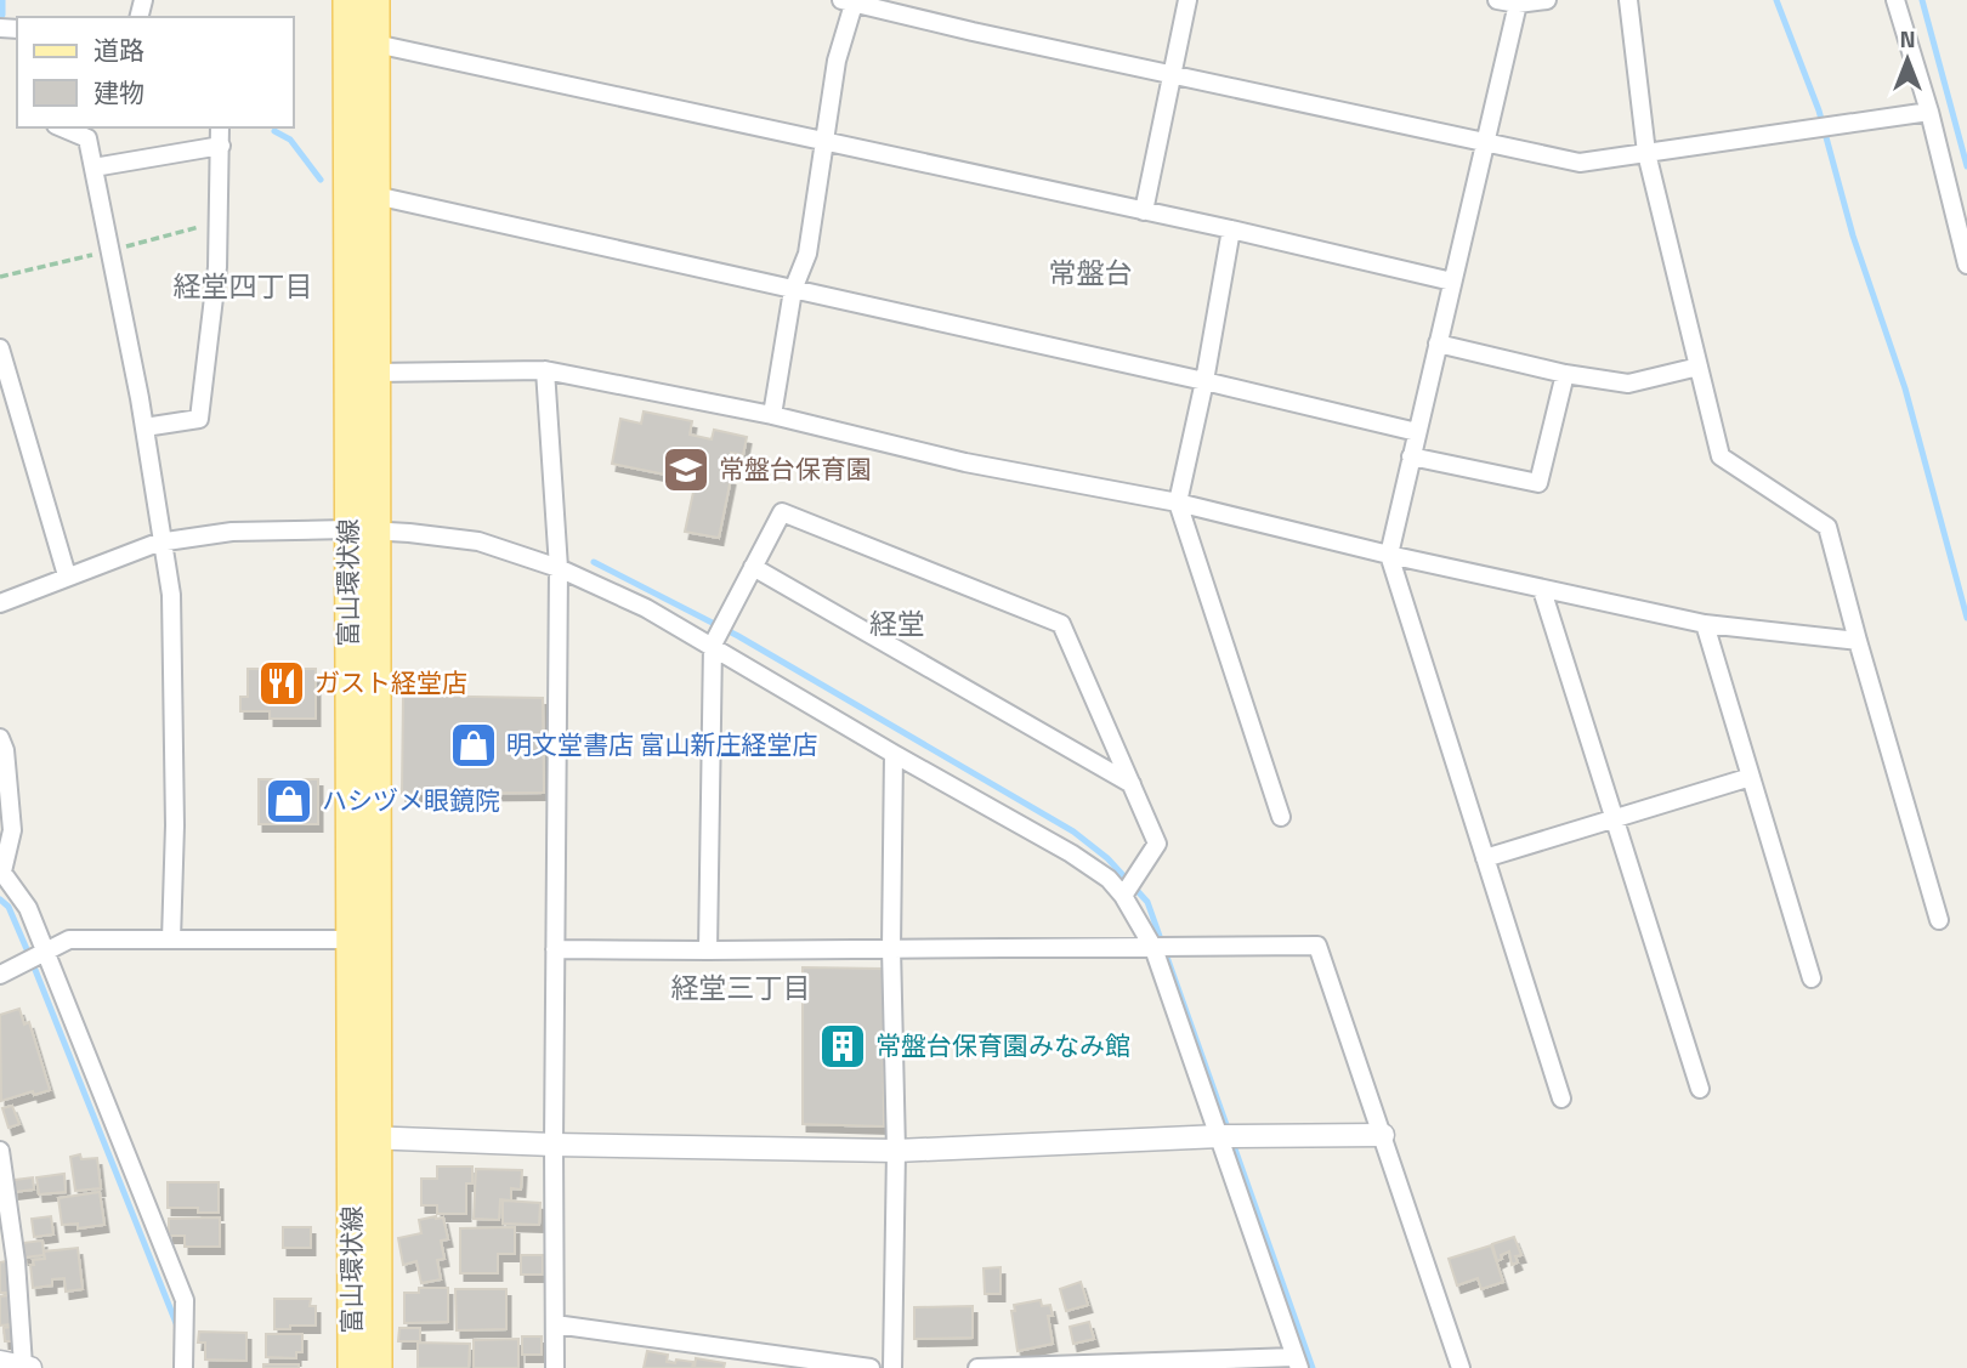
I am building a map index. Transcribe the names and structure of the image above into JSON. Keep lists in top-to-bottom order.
{
  "streets": {
    "main road": ["富山環状線"]
  },
  "districts": [
    "常盤台",
    "経堂四丁目",
    "経堂",
    "経堂三丁目"
  ],
  "places": {
    "school or university": ["常盤台保育園"],
    "restaurant": ["ガスト経堂店"],
    "shop": ["明文堂書店 富山新庄経堂店", "ハシヅメ眼鏡院"],
    "building": ["常盤台保育園みなみ館"]
  },
  "legend": ["道路", "建物"],
  "north": "top"
}
